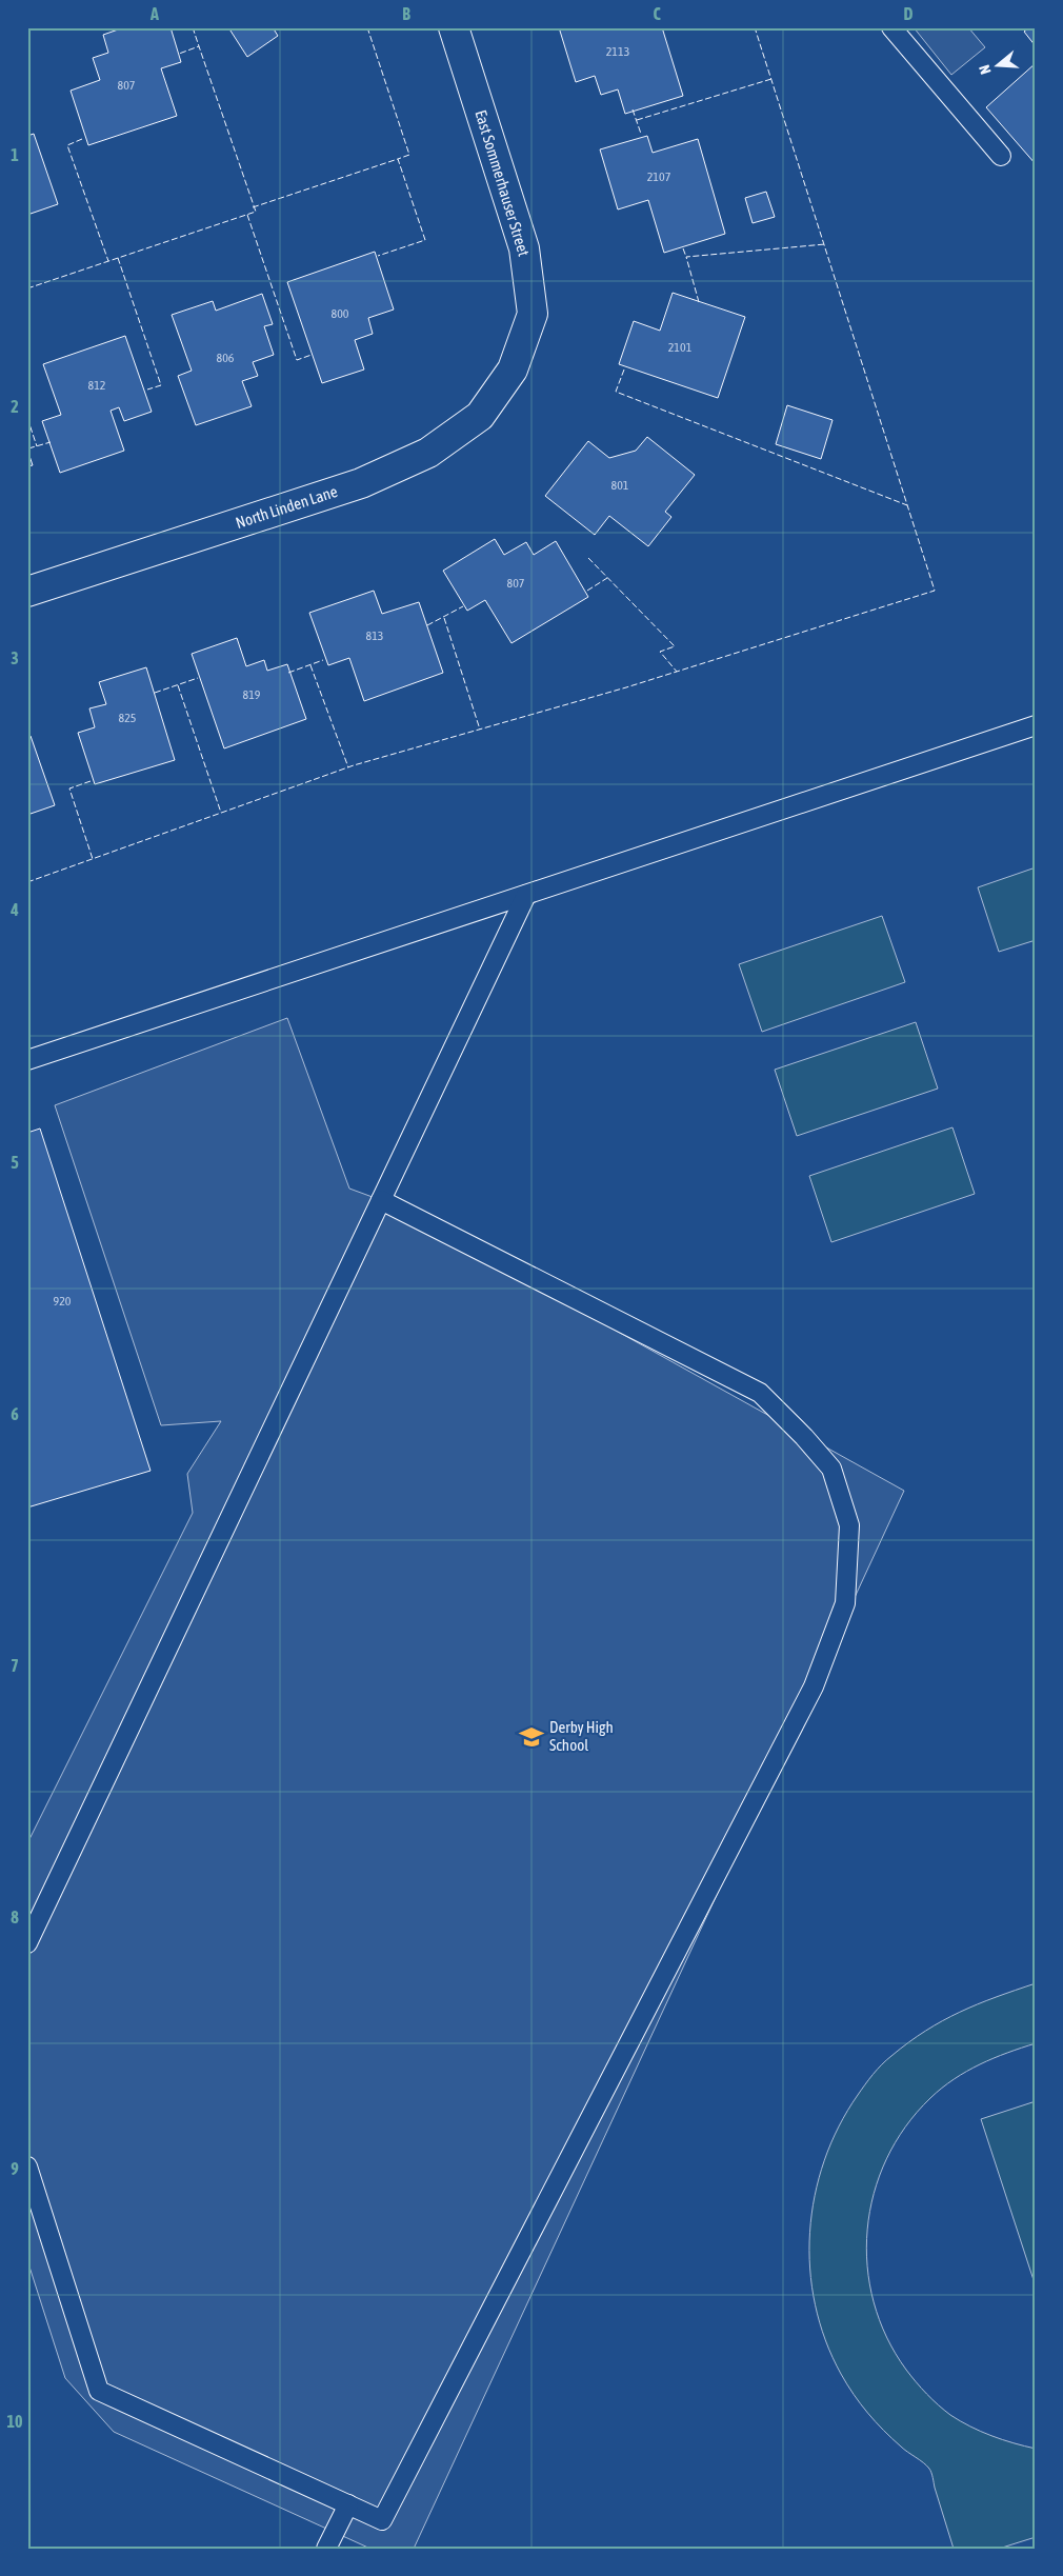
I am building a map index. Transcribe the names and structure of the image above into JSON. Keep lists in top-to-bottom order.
{
  "streets": {
    "street": ["East Sommerhauser Street", "North Linden Lane"]
  },
  "crossings": [
    ["East Sommerhauser Street", "North Linden Lane"]
  ],
  "places": {
    "school or university": ["Derby High School"]
  },
  "house_numbers": [
    "2113",
    "807",
    "2107",
    "800",
    "2101",
    "806",
    "812",
    "801",
    "807",
    "813",
    "819",
    "825",
    "920"
  ],
  "north": "left",
  "grid": {
    "columns": [
      "A",
      "B",
      "C",
      "D"
    ],
    "rows": [
      "1",
      "2",
      "3",
      "4",
      "5",
      "6",
      "7",
      "8",
      "9",
      "10"
    ]
  }
}
